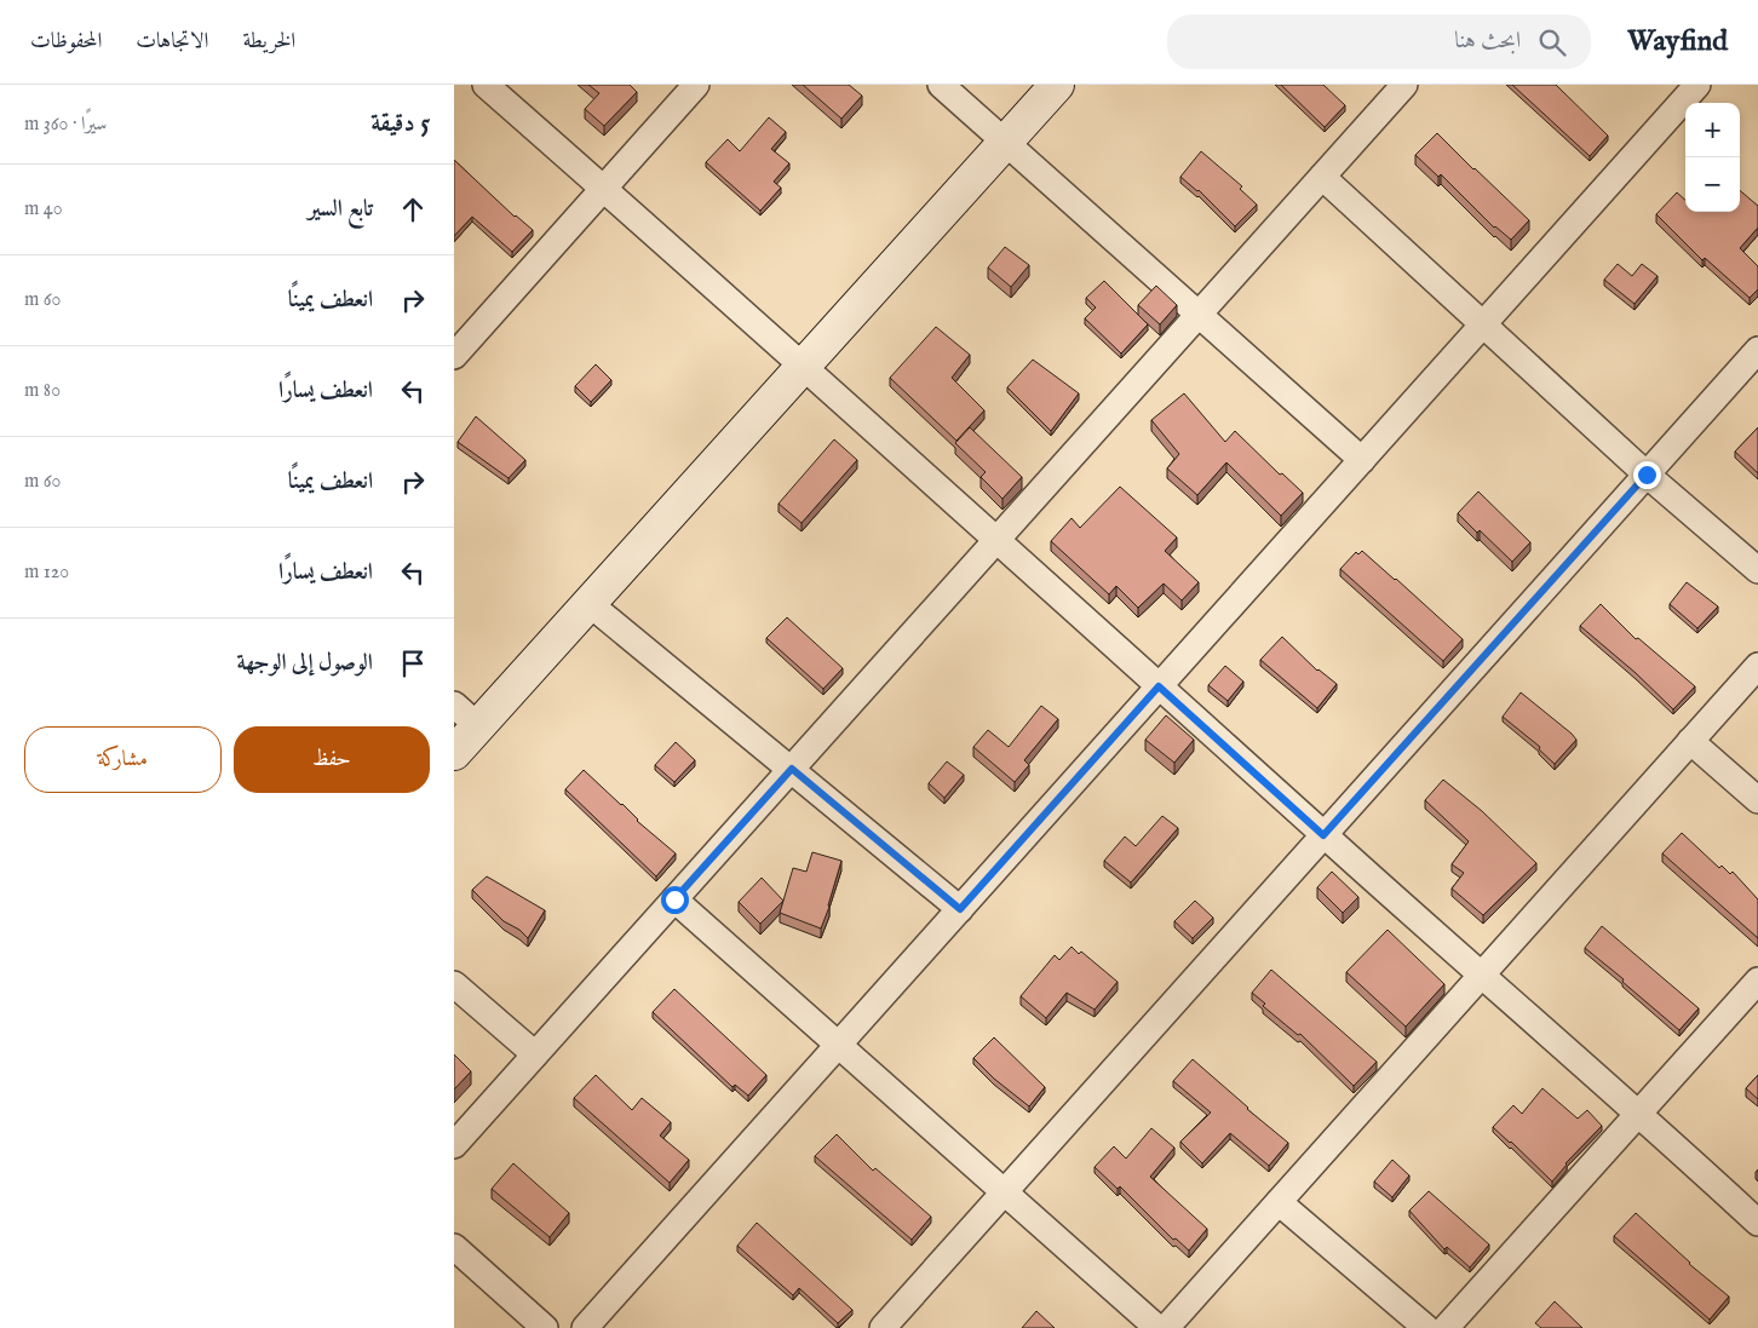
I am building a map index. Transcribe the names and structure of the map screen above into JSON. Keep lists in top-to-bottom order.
{
  "page": {
    "header": "Wayfind",
    "search": "ابحث هنا",
    "nav": ["الخريطة", "الاتجاهات", "المحفوظات"],
    "heading": ["5 دقيقة", "سيرًا · 360 m"],
    "map_buttons": ["+", "−"],
    "list": [
      ["تابع السير", "40 m"],
      ["انعطف يمينًا", "60 m"],
      ["انعطف يسارًا", "80 m"],
      ["انعطف يمينًا", "60 m"],
      ["انعطف يسارًا", "120 m"],
      "الوصول إلى الوجهة"
    ],
    "buttons": ["حفظ", "مشاركة"]
  }
}
